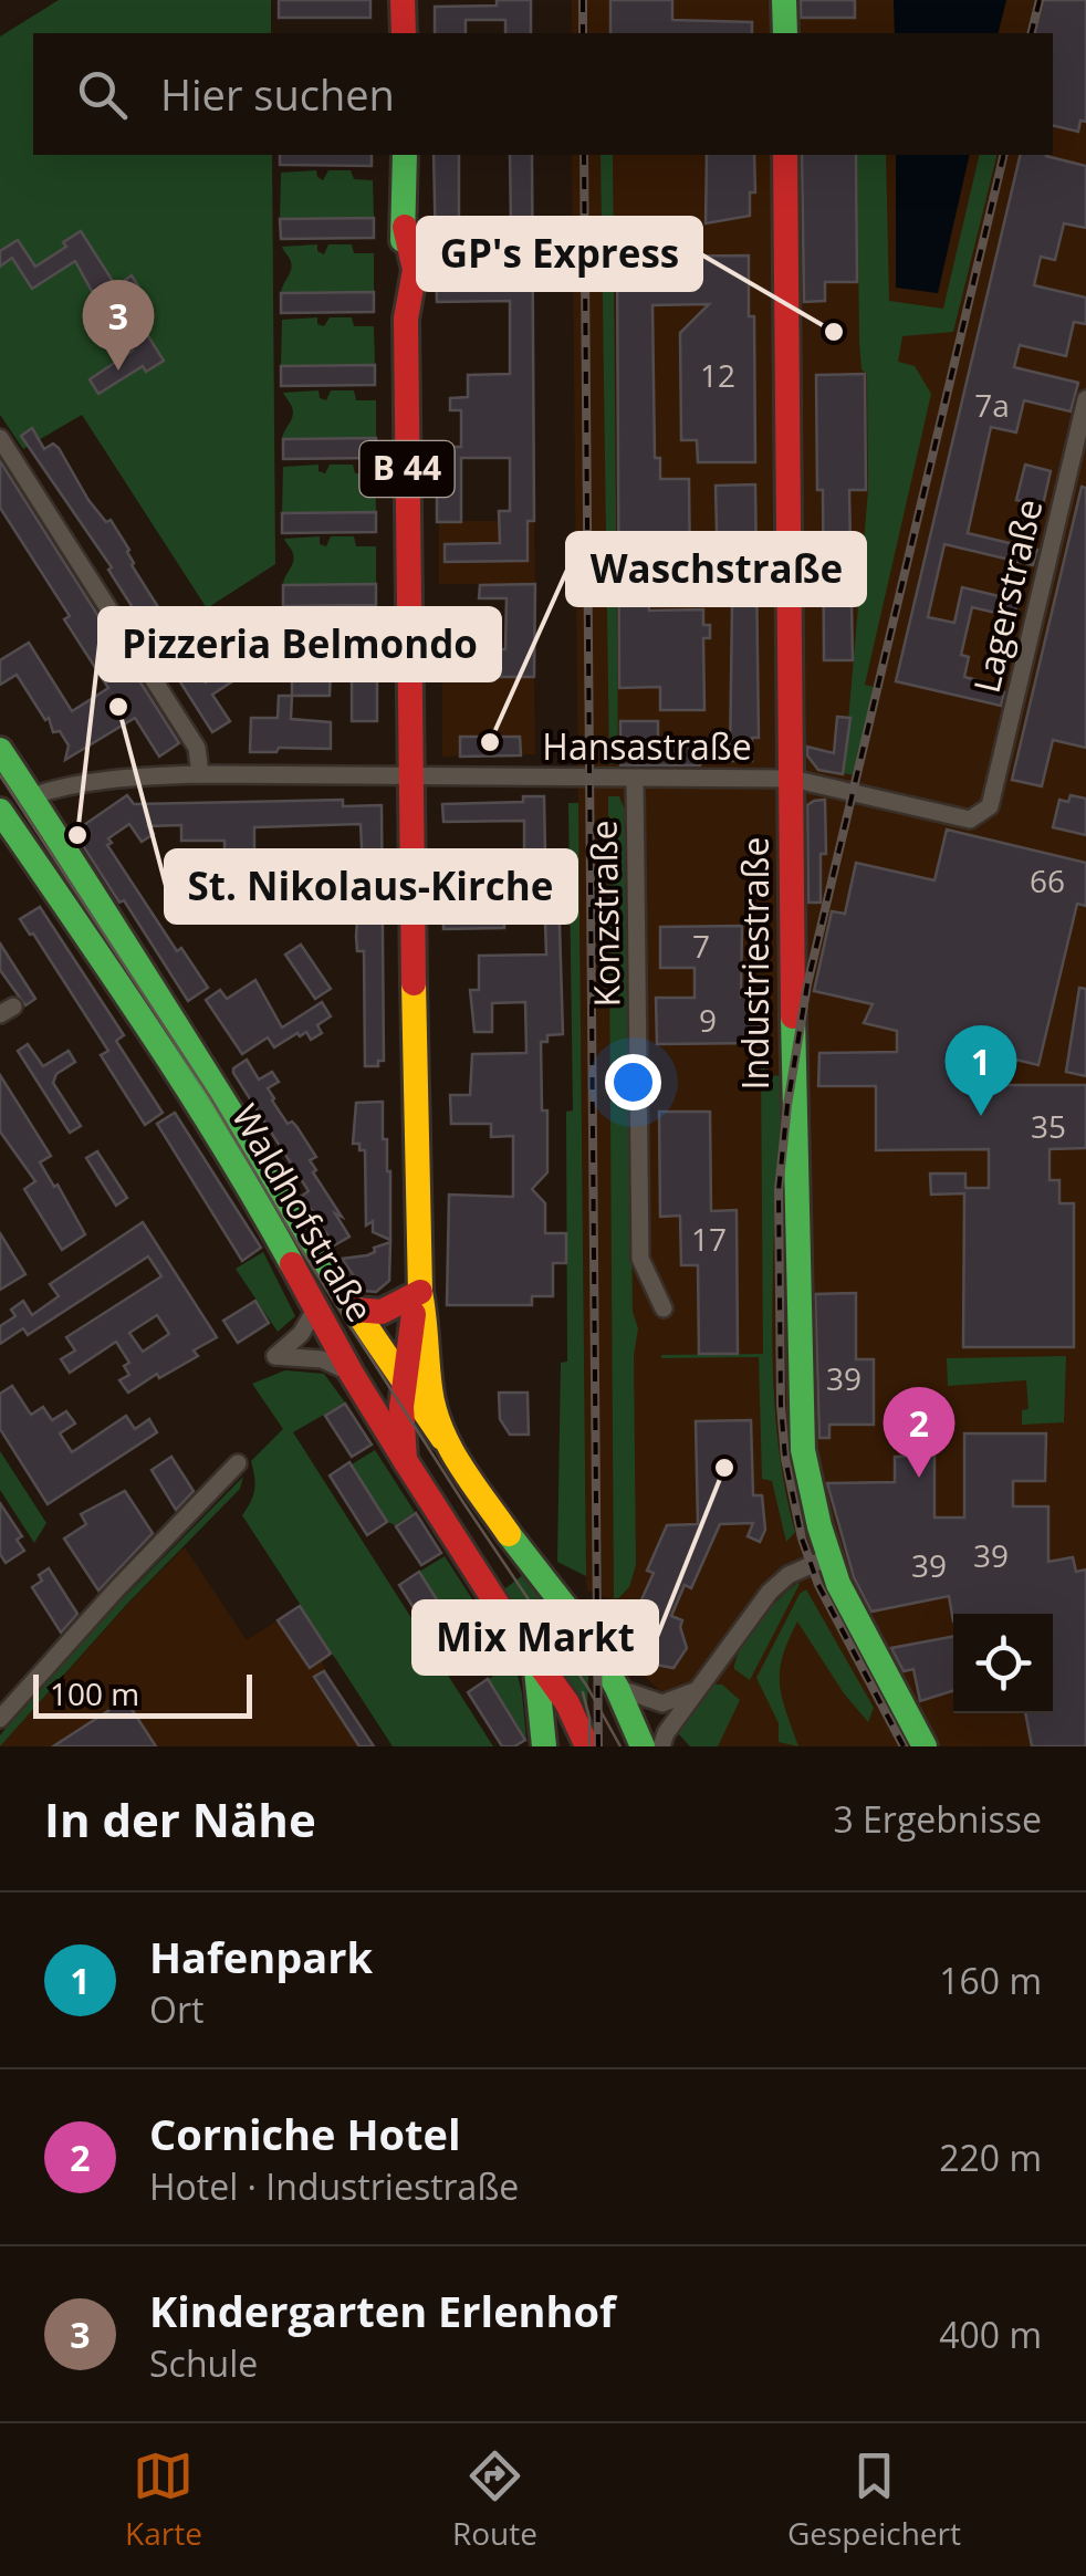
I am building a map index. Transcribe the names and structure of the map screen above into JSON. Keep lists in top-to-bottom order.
{
  "streets": {
    "street": [
      "B 44",
      "Lagerstraße",
      "Hansastraße",
      "Konzstraße",
      "Industriestraße",
      "Waldhofstraße"
    ]
  },
  "crossings": [
    ["B 44", "Hansastraße"],
    ["B 44", "Waldhofstraße"],
    ["Lagerstraße", "Hansastraße"],
    ["Hansastraße", "Konzstraße"],
    ["Hansastraße", "Industriestraße"],
    ["Hansastraße", "Waldhofstraße"]
  ],
  "places": [
    "GP's Express",
    "St. Nikolaus-Kirche",
    "Waschstraße",
    "Pizzeria Belmondo",
    "Mix Markt"
  ],
  "house_numbers": [
    "12",
    "7a",
    "66",
    "7",
    "9",
    "35",
    "17",
    "39",
    "39",
    "39"
  ],
  "scale_bar": "100 m",
  "page": {
    "search": "Hier suchen",
    "pins": ["3", "1", "2"],
    "scale": "100 m",
    "heading": ["In der Nähe", "3 Ergebnisse"],
    "list": [
      {
        "mark": "1",
        "name": "Hafenpark",
        "note": "Ort",
        "value": "160 m"
      },
      {
        "mark": "2",
        "name": "Corniche Hotel",
        "note": "Hotel · Industriestraße",
        "value": "220 m"
      },
      {
        "mark": "3",
        "name": "Kindergarten Erlenhof",
        "note": "Schule",
        "value": "400 m"
      }
    ],
    "nav": ["Karte", "Route", "Gespeichert"]
  }
}
